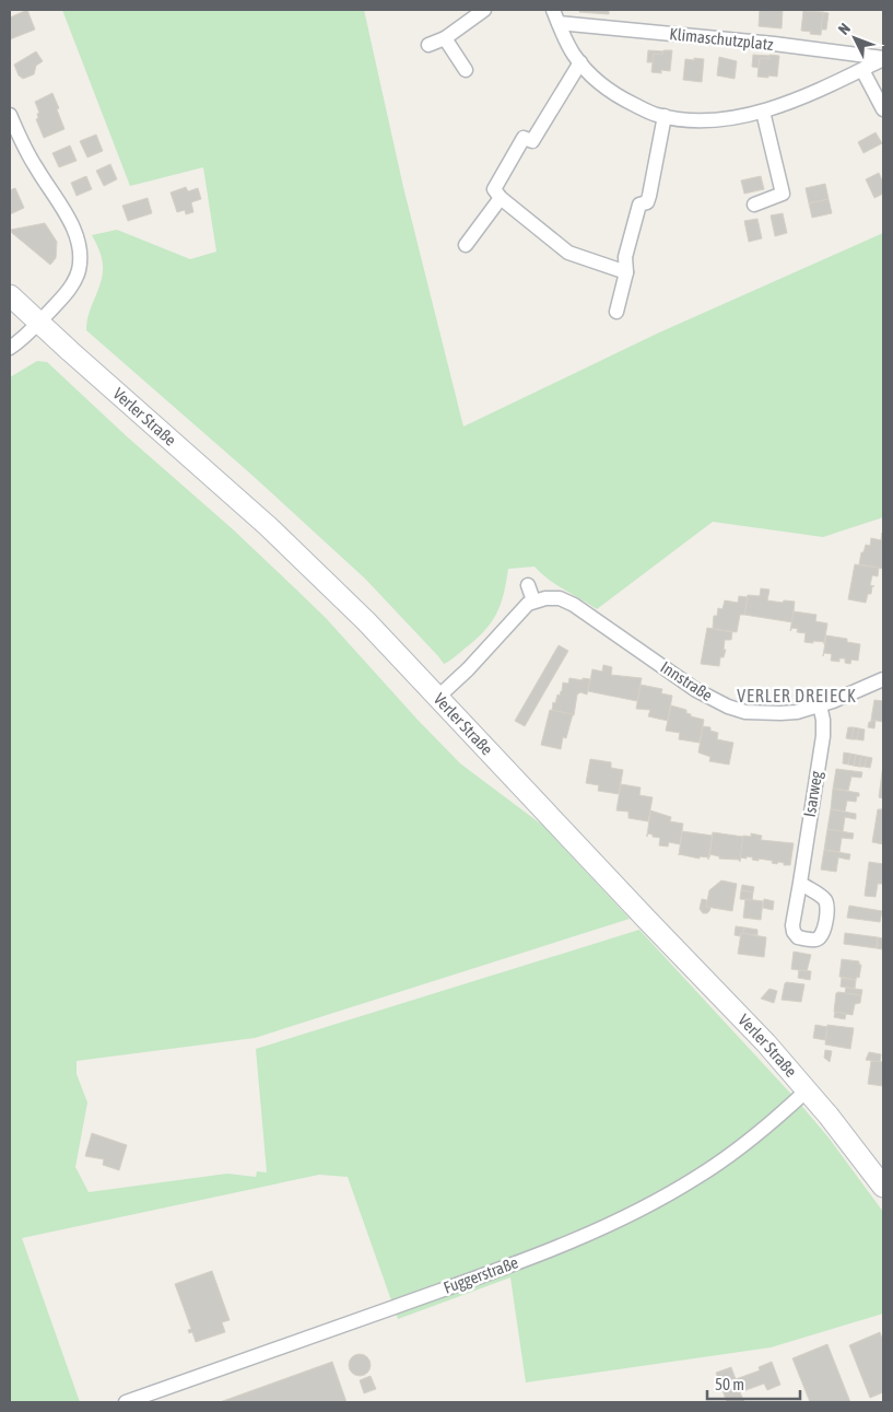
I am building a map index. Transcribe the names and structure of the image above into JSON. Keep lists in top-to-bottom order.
{
  "streets": {
    "main road": ["Verler Straße"],
    "street": [
      "Klimaschutzplatz",
      "Innstraße",
      "Isarweg",
      "Fuggerstraße"
    ]
  },
  "crossings": [
    ["Verler Straße", "Fuggerstraße"],
    ["Innstraße", "Isarweg"]
  ],
  "districts": ["VERLER DREIECK"],
  "scale_bar": "50 m",
  "north": "top left"
}
